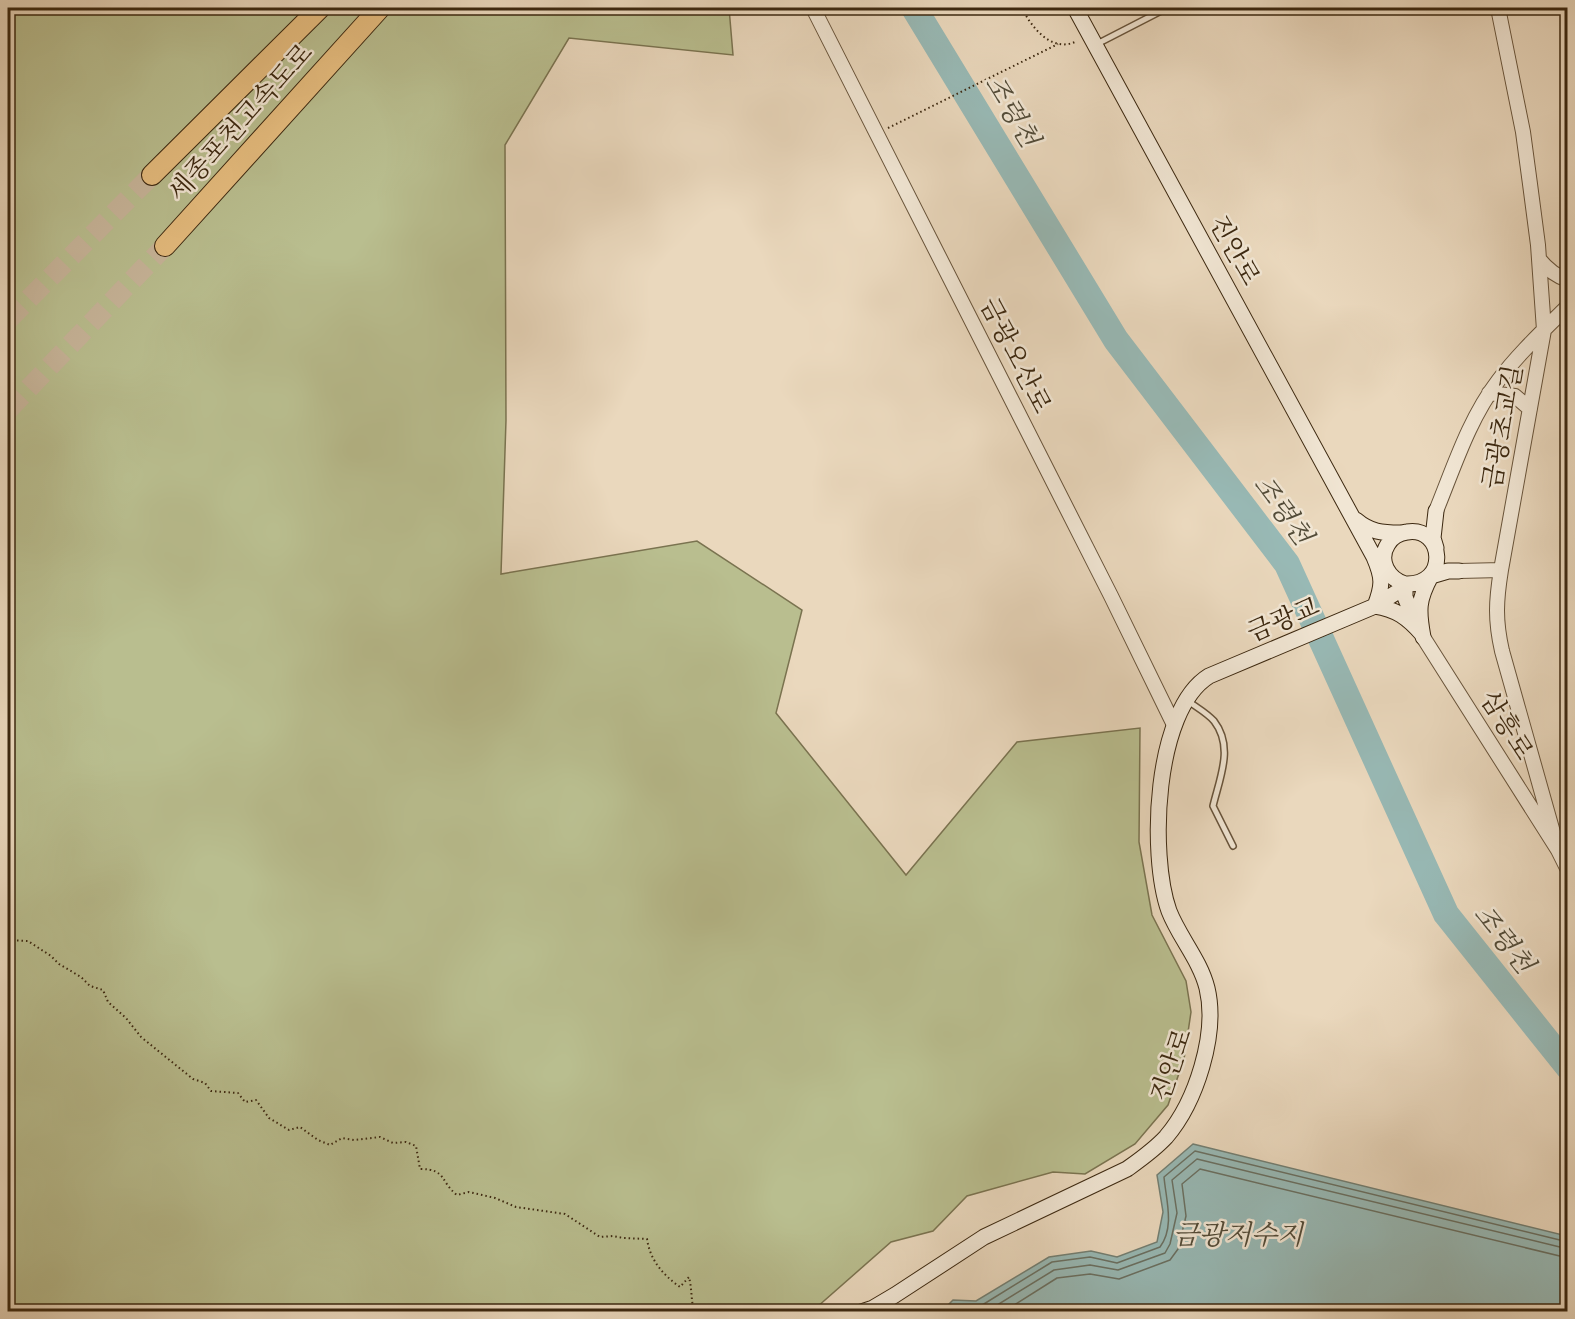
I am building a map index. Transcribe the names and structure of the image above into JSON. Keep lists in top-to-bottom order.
{
  "streets": {
    "highway": ["세종포천고속도로"],
    "main road": ["진안로", "금광교"],
    "street": ["금광오산로", "금광초교길", "삼흥로"]
  },
  "crossings": [
    ["진안로", "금광오산로"],
    ["진안로", "금광교"],
    ["금광초교길", "삼흥로"]
  ],
  "water": ["조령천", "금광저수지"]
}
